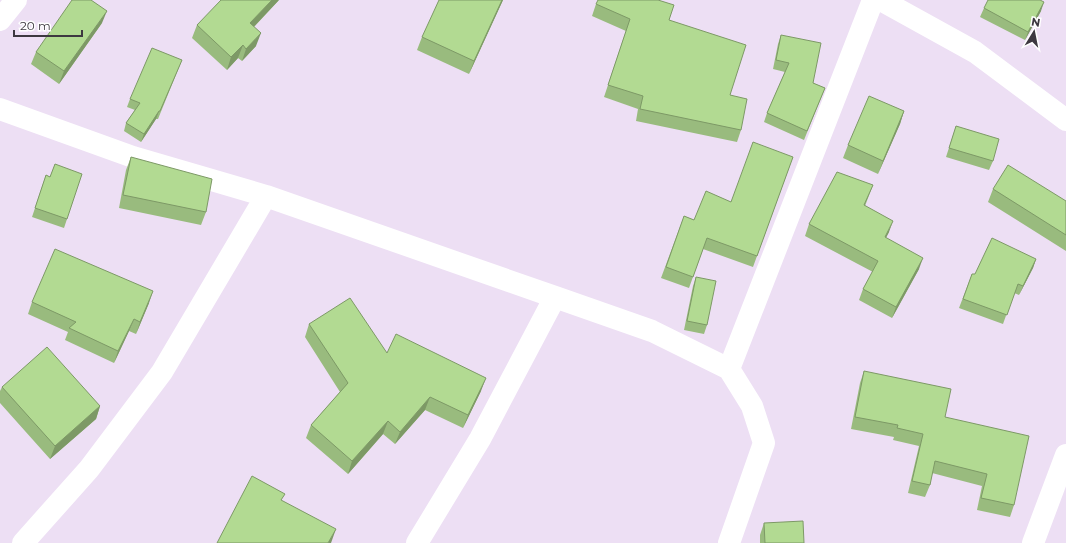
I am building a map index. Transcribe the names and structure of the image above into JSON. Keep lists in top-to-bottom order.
{
  "scale_bar": "20 m",
  "north": "top"
}
